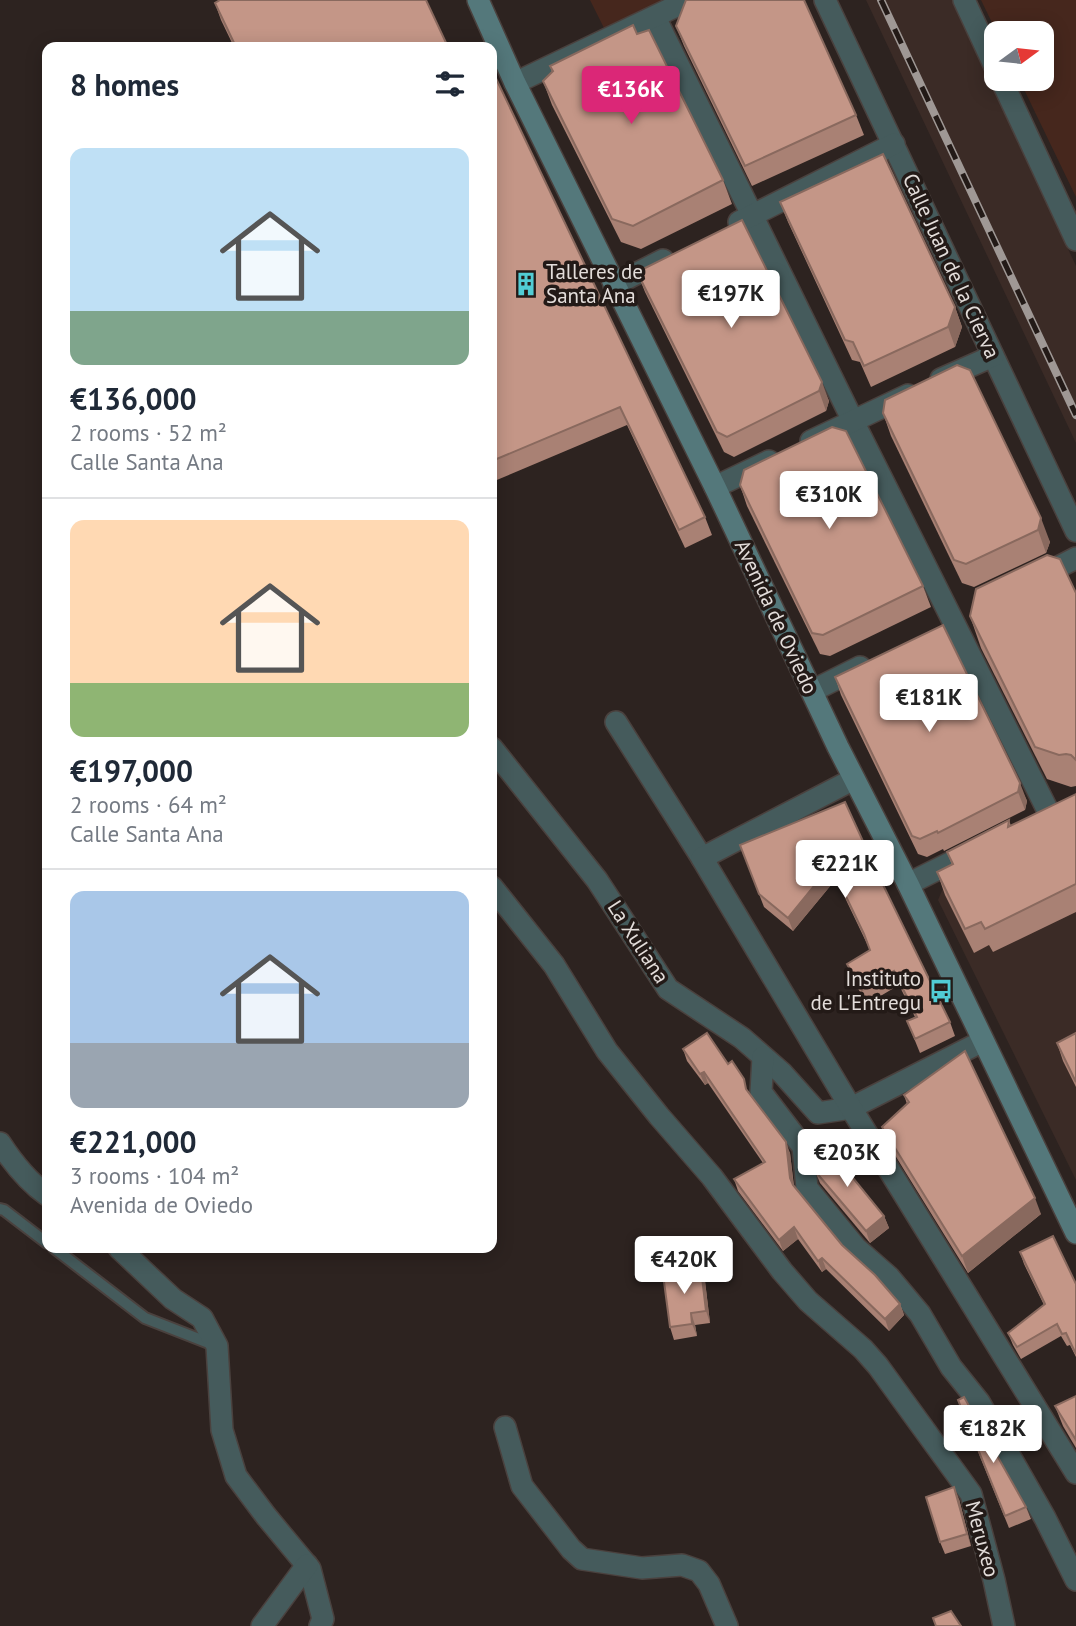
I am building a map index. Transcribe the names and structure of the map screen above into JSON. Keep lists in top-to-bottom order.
{
  "streets": {
    "street": [
      "Calle Juan de la Cierva",
      "Avenida de Oviedo",
      "La Xuliana",
      "Meruxeo"
    ]
  },
  "places": {
    "building": ["Talleres de Santa Ana"],
    "bus stop": ["Instituto de L'Entregu"]
  },
  "north": "right",
  "page": {
    "heading": "8 homes",
    "price": [
      "€136K",
      "€197K",
      "€310K",
      "€181K",
      "€221K",
      "€203K",
      "€420K",
      "€182K"
    ],
    "list": [
      {
        "name": "€136,000",
        "note": "2 rooms · 52 m² · Calle Santa Ana"
      },
      {
        "name": "€197,000",
        "note": "2 rooms · 64 m² · Calle Santa Ana"
      },
      {
        "name": "€221,000",
        "note": "3 rooms · 104 m² · Avenida de Oviedo"
      }
    ]
  }
}
